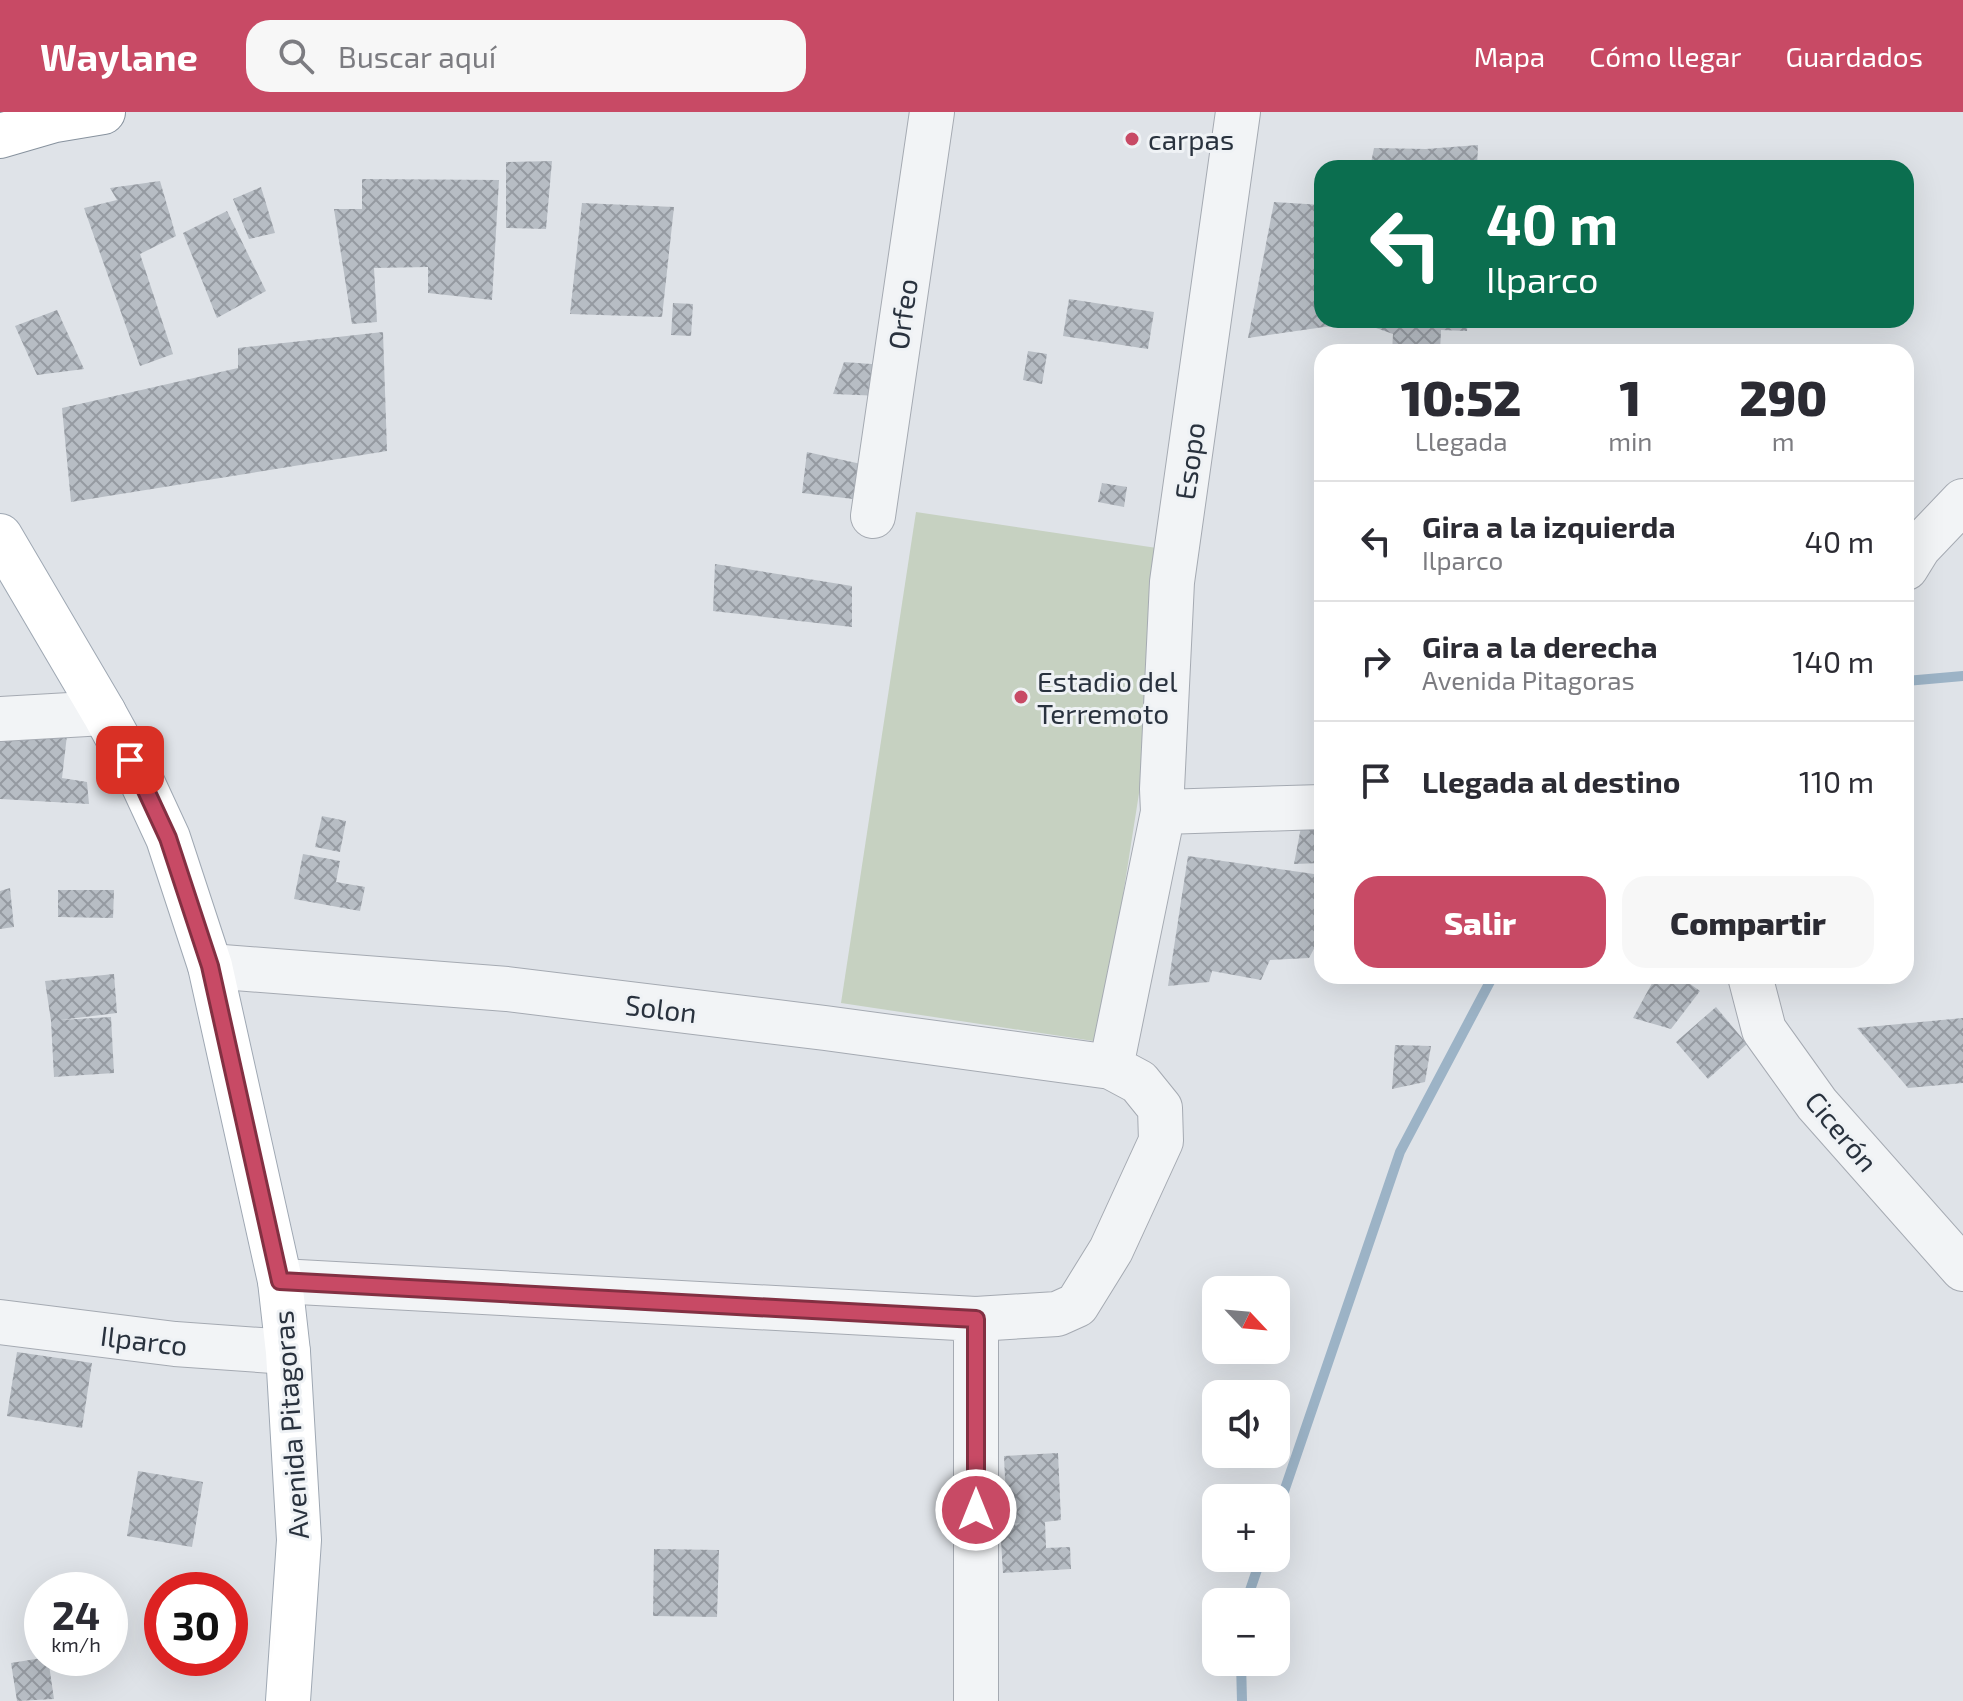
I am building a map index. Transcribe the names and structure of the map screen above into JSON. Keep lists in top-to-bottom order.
{
  "streets": {
    "main road": ["Avenida Pitagoras"],
    "street": [
      "Orfeo",
      "Esopo",
      "Solon",
      "Cicerón",
      "Ilparco"
    ]
  },
  "crossings": [
    ["Esopo", "Solon"],
    ["Solon", "Avenida Pitagoras"],
    ["Ilparco", "Avenida Pitagoras"]
  ],
  "places": ["carpas", "Estadio del Terremoto"],
  "north": "bottom right",
  "page": {
    "header": "Waylane",
    "search": "Buscar aquí",
    "nav": ["Mapa", "Cómo llegar", "Guardados"],
    "turn": ["40 m", "Ilparco"],
    "eta": [
      "10:52",
      "Llegada",
      "1",
      "min",
      "290",
      "m"
    ],
    "list": [
      {
        "name": "Gira a la izquierda",
        "note": "Ilparco",
        "value": "40 m"
      },
      {
        "name": "Gira a la derecha",
        "note": "Avenida Pitagoras",
        "value": "140 m"
      },
      {
        "name": "Llegada al destino",
        "value": "110 m"
      }
    ],
    "buttons": ["Salir", "Compartir"],
    "map_buttons": ["+", "−"],
    "speed": "24 km/h",
    "limit": "30"
  }
}
